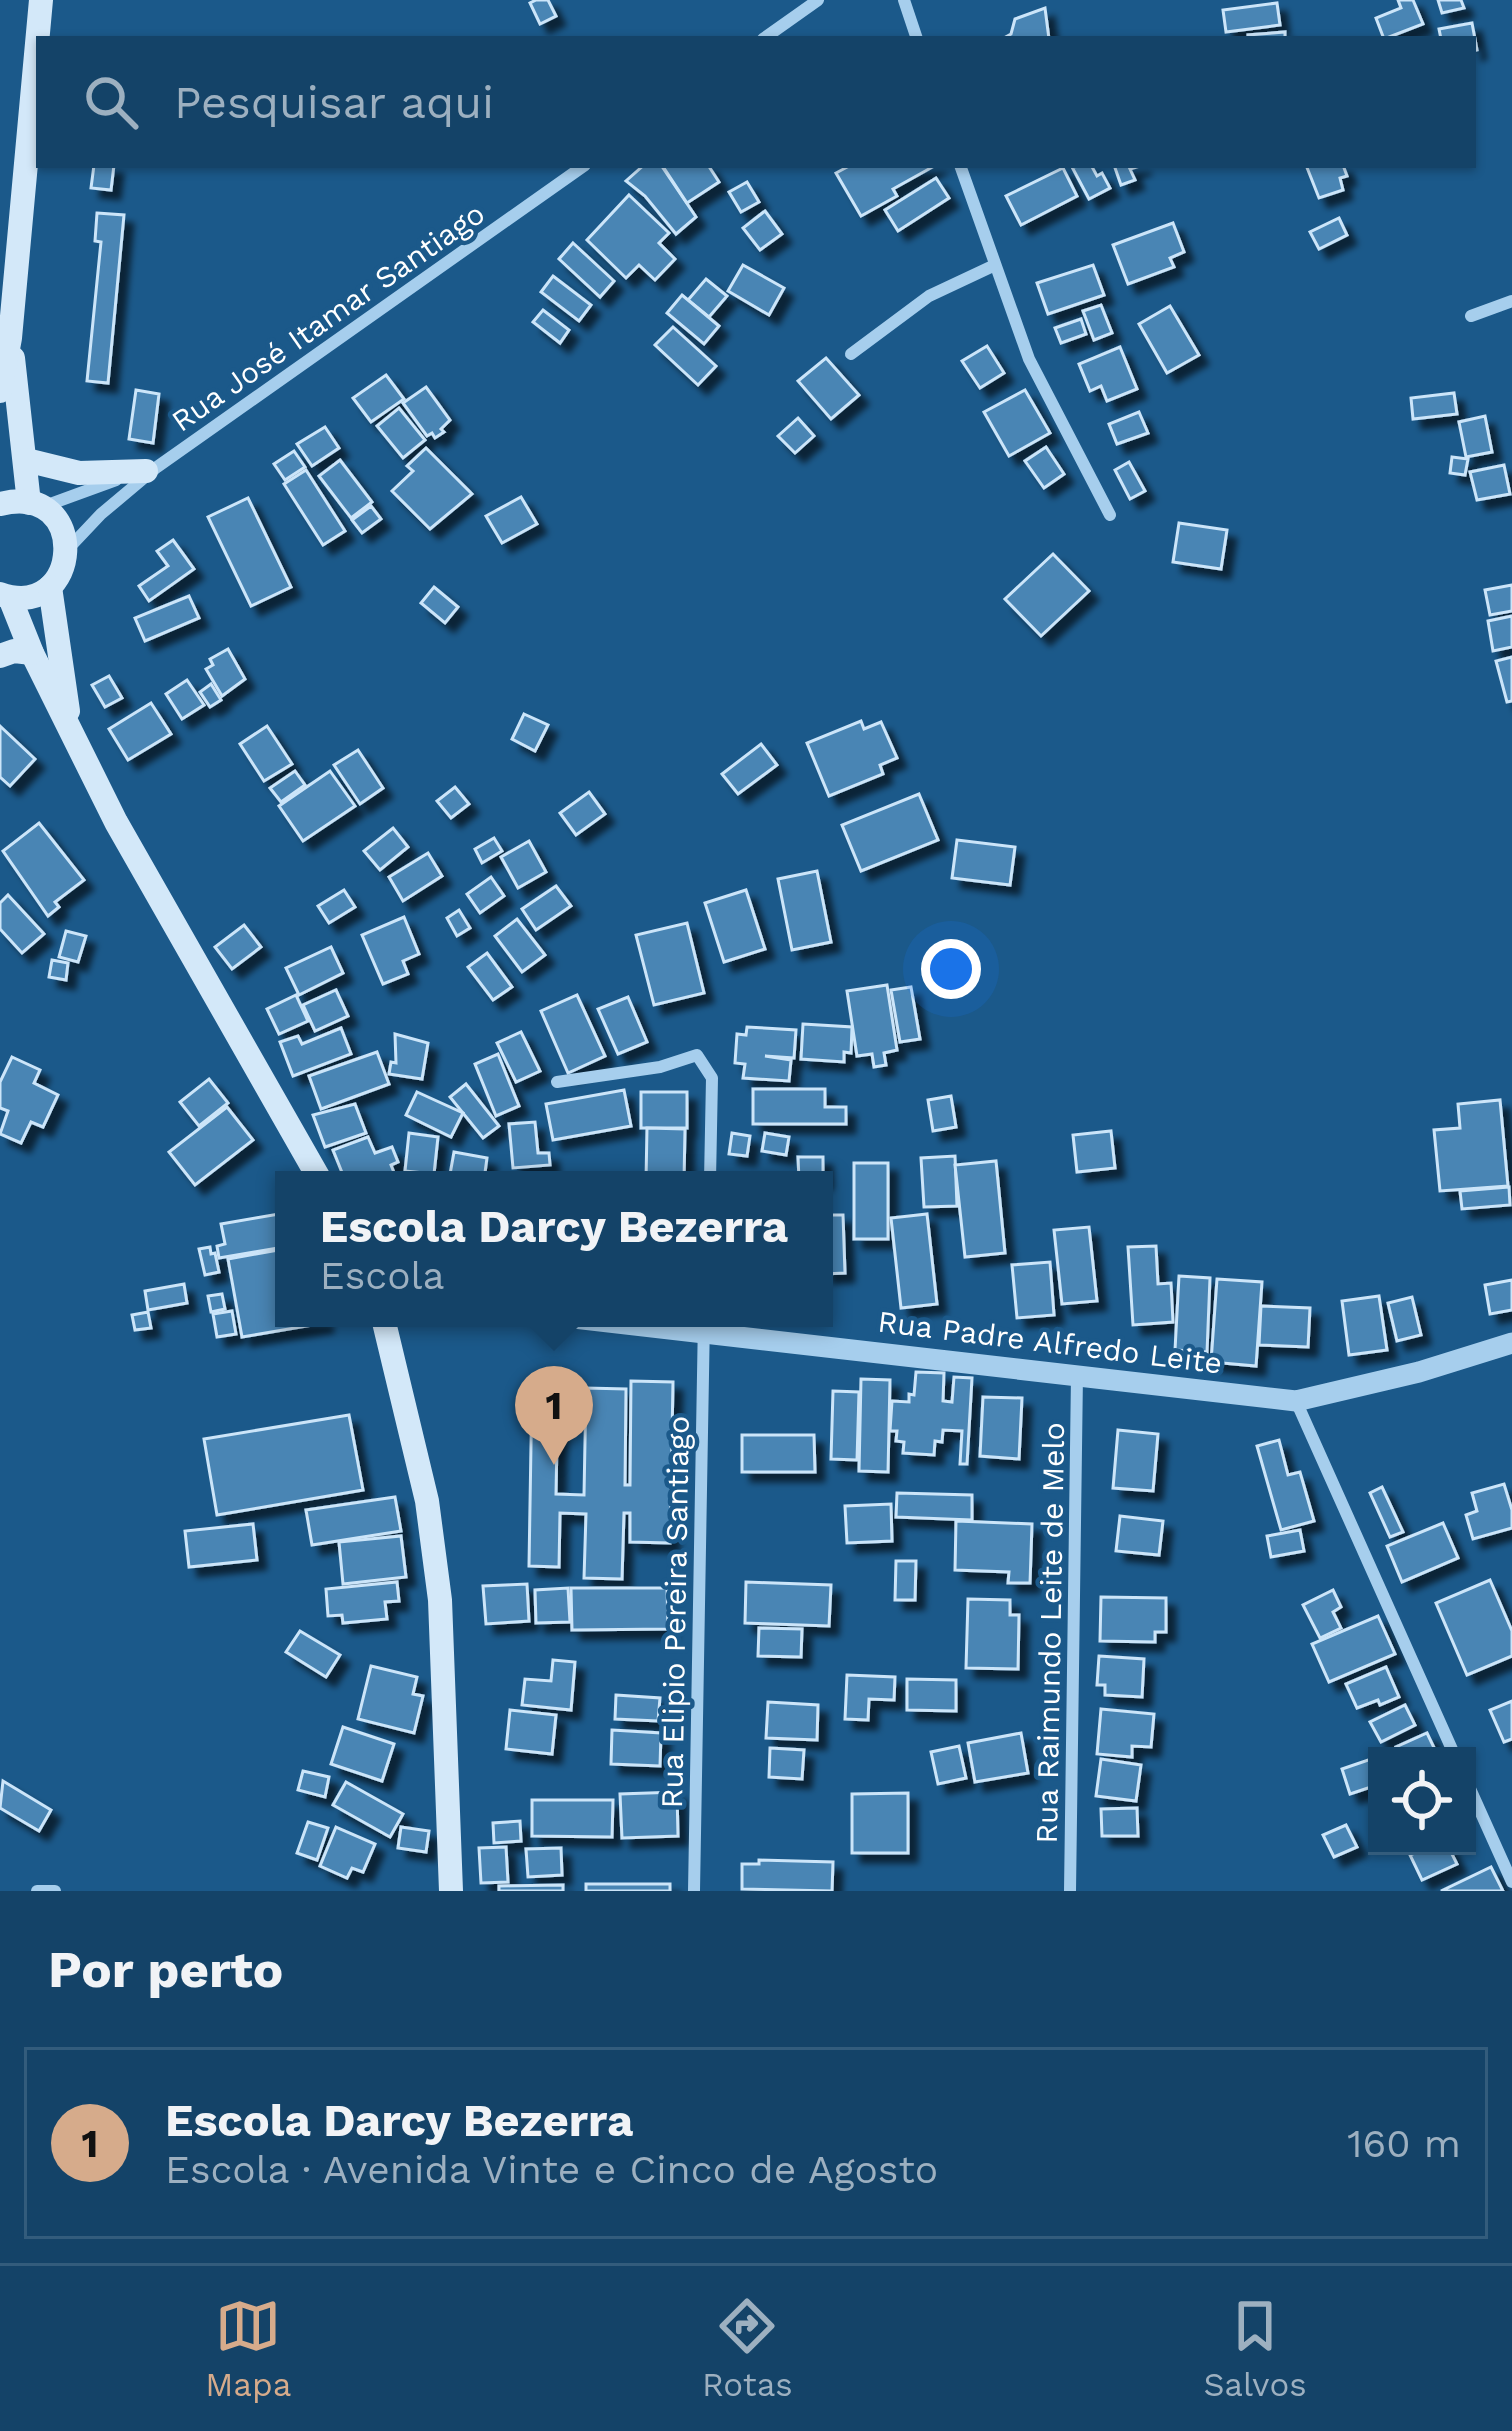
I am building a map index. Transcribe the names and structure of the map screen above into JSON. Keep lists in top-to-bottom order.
{
  "streets": {
    "street": [
      "Rua José Itamar Santiago",
      "Rua Padre Alfredo Leite",
      "Rua Elipio Pereira Santiago",
      "Rua Raimundo Leite de Melo"
    ]
  },
  "crossings": [
    ["Rua Padre Alfredo Leite", "Rua Raimundo Leite de Melo"]
  ],
  "page": {
    "search": "Pesquisar aqui",
    "popup": ["Escola Darcy Bezerra", "Escola"],
    "pins": "1",
    "heading": "Por perto",
    "list": [
      {
        "mark": "1",
        "name": "Escola Darcy Bezerra",
        "note": "Escola · Avenida Vinte e Cinco de Agosto",
        "value": "160 m"
      }
    ],
    "nav": ["Mapa", "Rotas", "Salvos"]
  }
}
